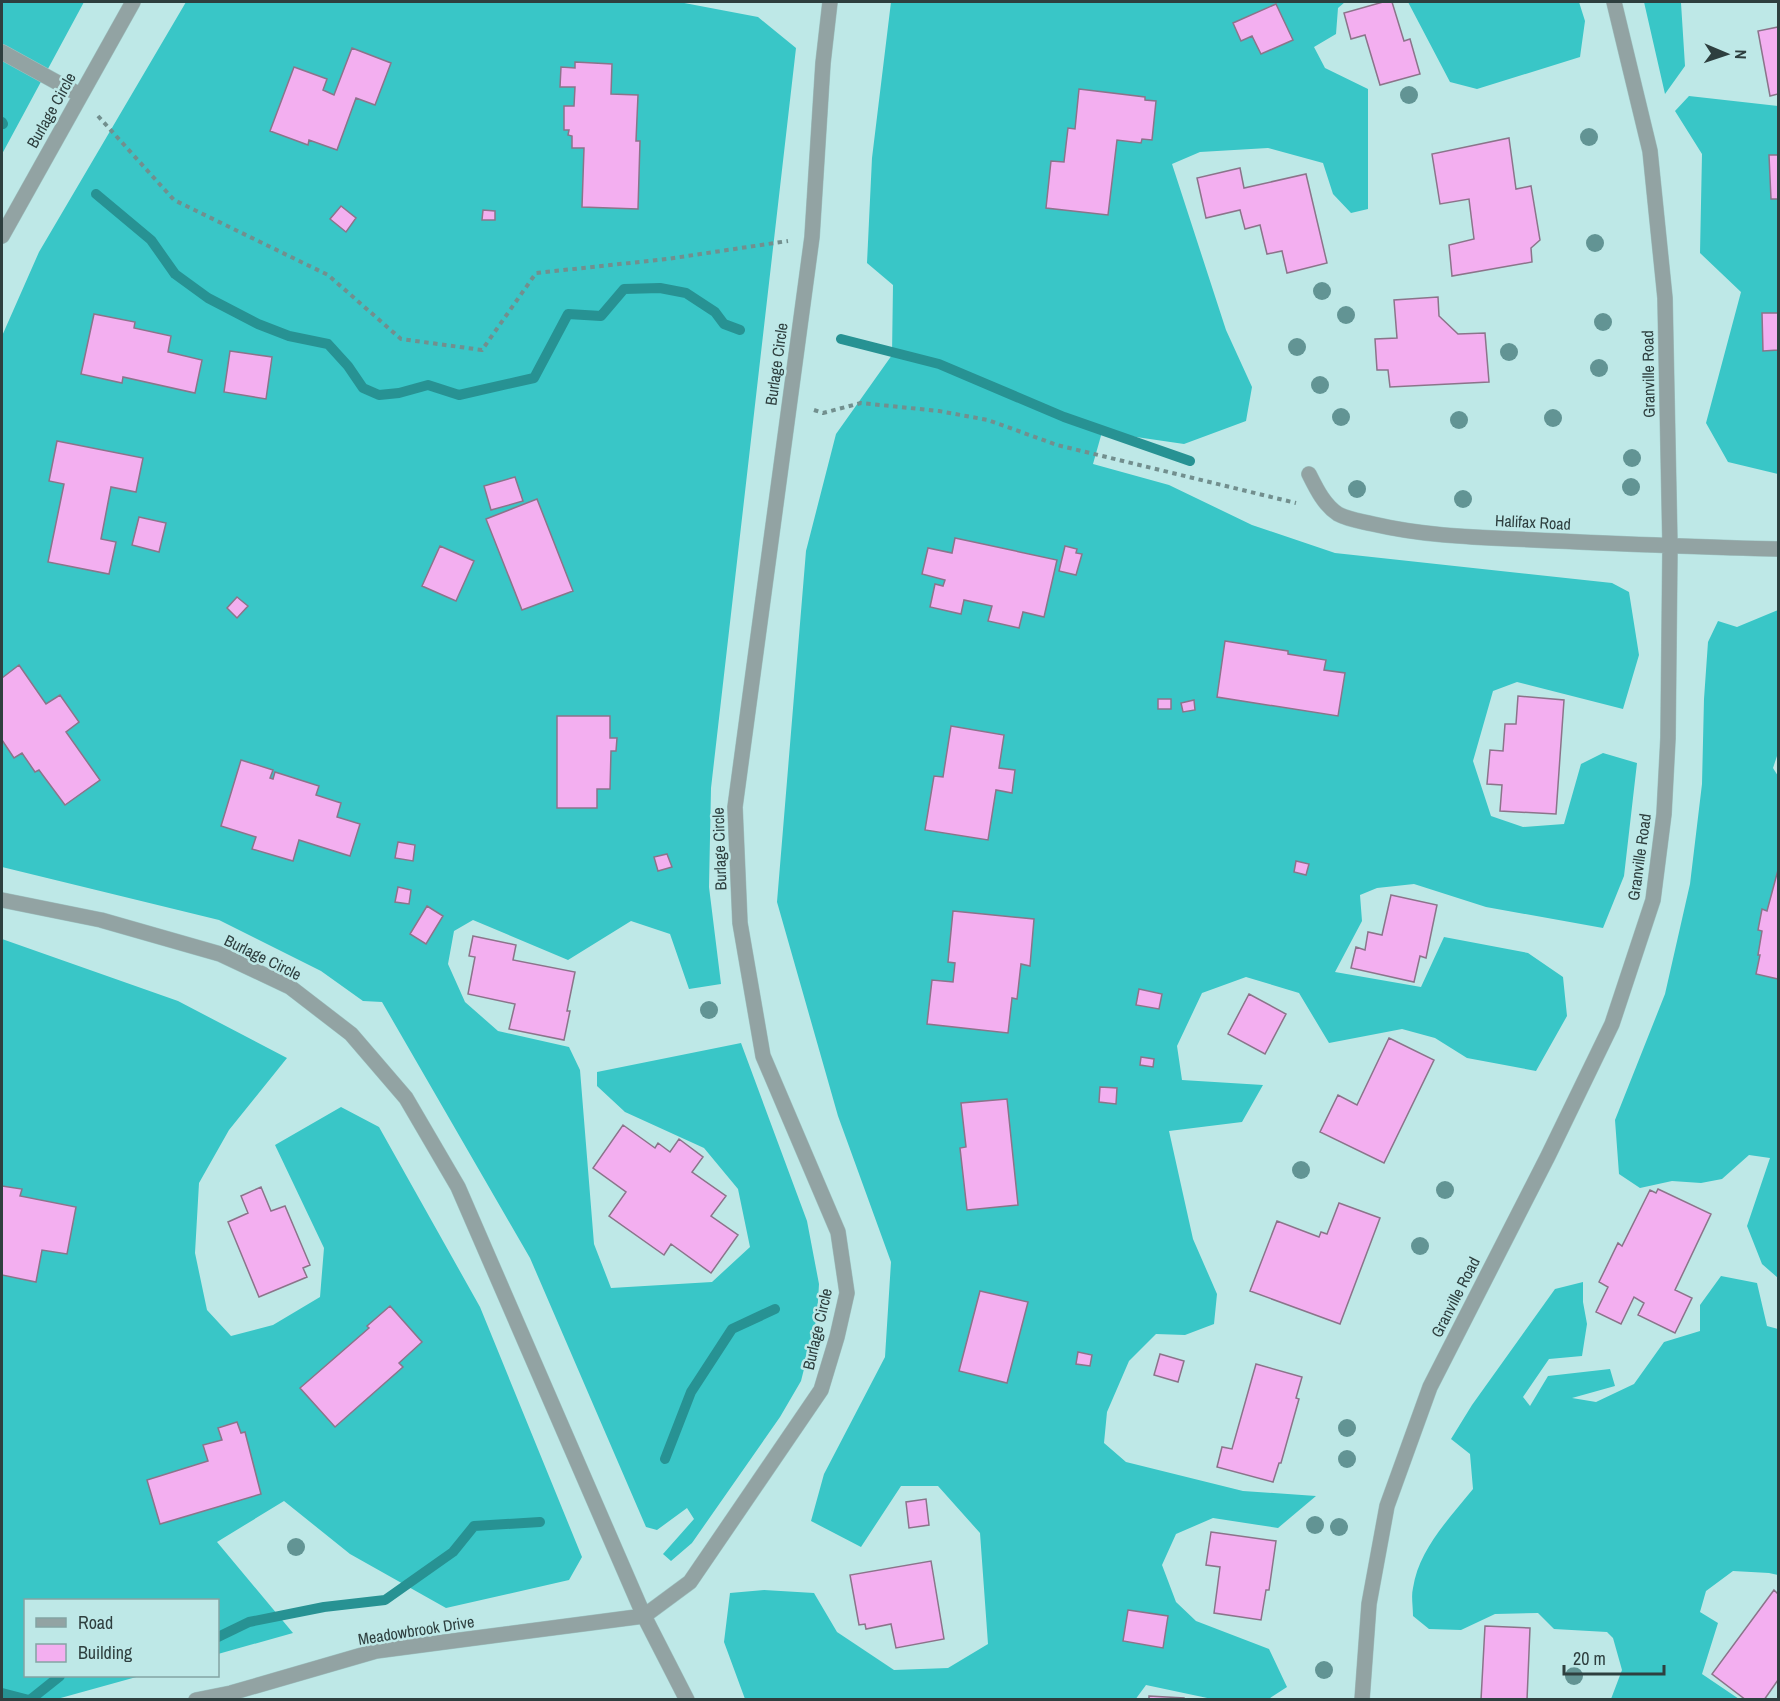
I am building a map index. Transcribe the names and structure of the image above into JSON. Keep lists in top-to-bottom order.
{
  "streets": {
    "street": [
      "Burlage Circle",
      "Granville Road",
      "Halifax Road",
      "Meadowbrook Drive"
    ]
  },
  "crossings": [
    ["Burlage Circle", "Meadowbrook Drive"],
    ["Granville Road", "Halifax Road"]
  ],
  "legend": ["Road", "Building"],
  "scale_bar": "20 m",
  "north": "right"
}
